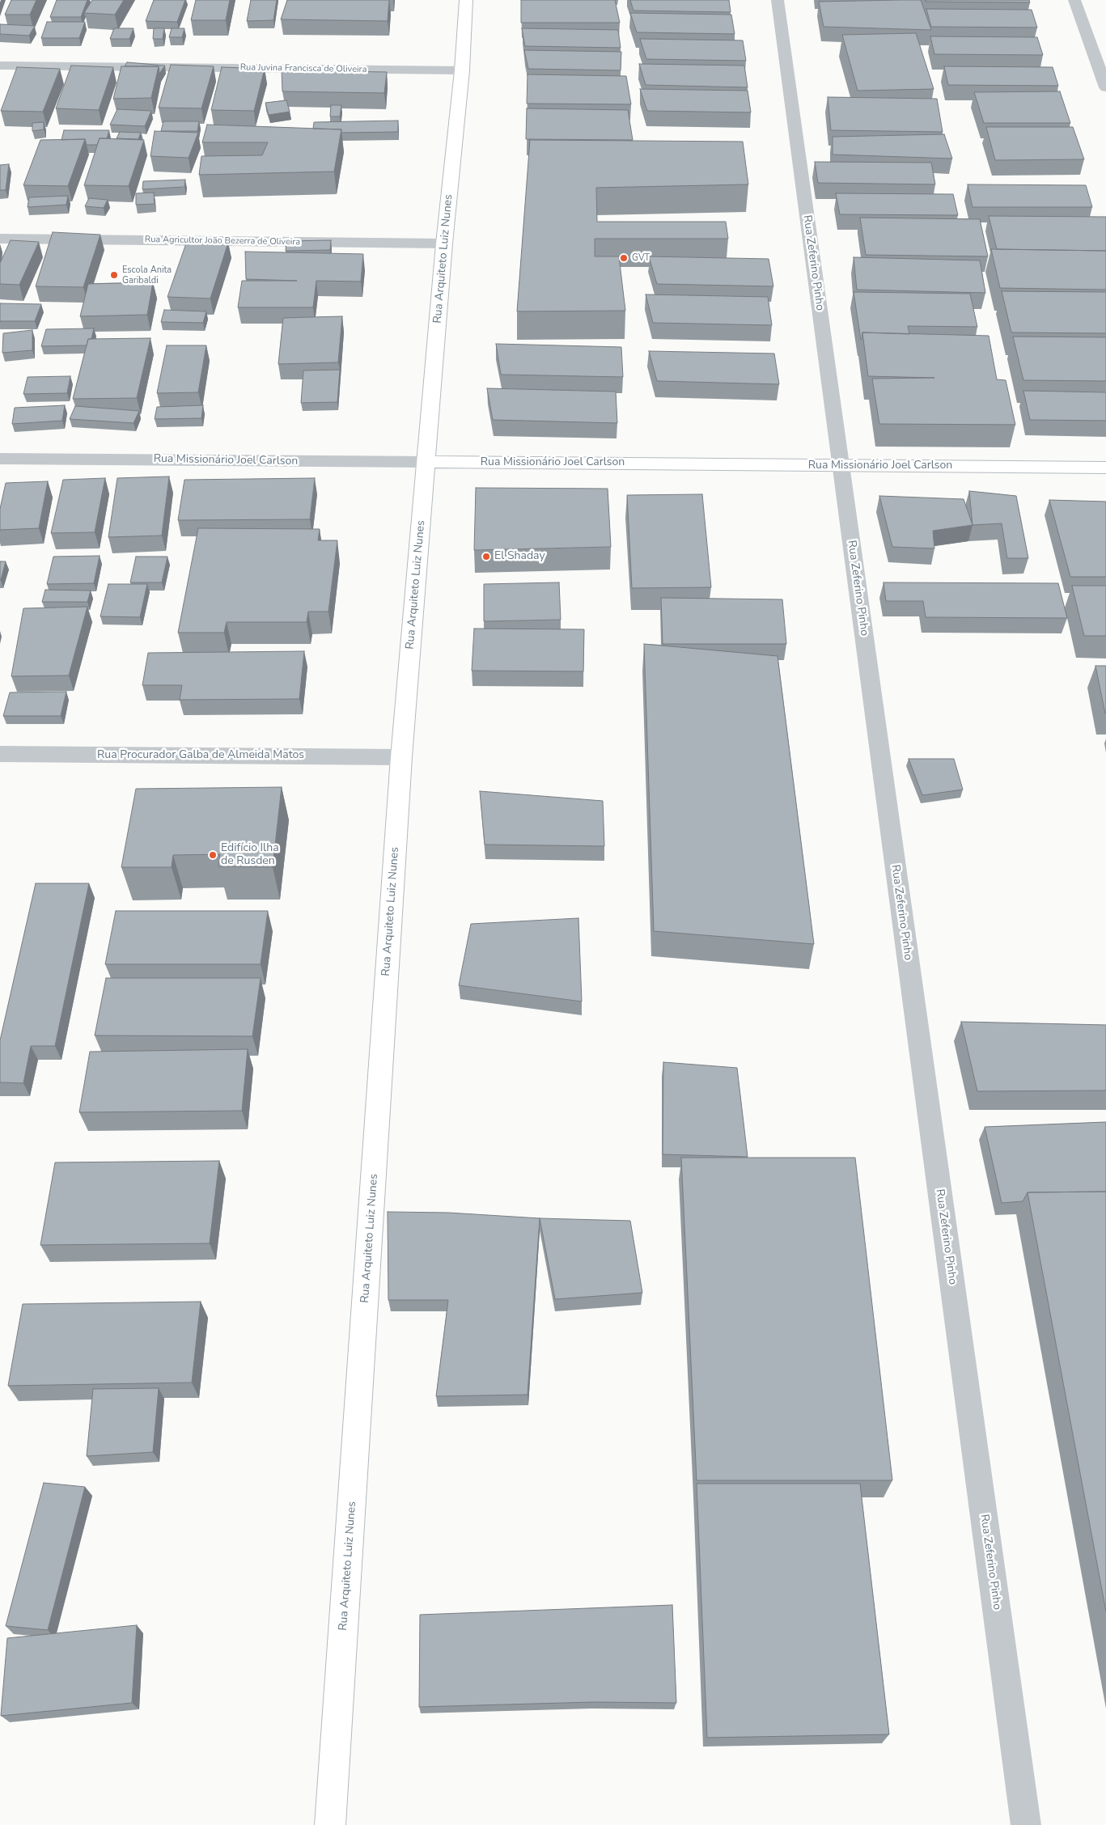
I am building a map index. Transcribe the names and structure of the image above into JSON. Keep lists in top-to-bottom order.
{
  "streets": {
    "main road": ["Rua Arquiteto Luiz Nunes", "Rua Missionário Joel Carlson"],
    "street": [
      "Rua Juvina Francisca de Oliveira",
      "Rua Agricultor João Bezerra de Oliveira",
      "Rua Zeferino Pinho",
      "Rua Procurador Galba de Almeida Matos"
    ]
  },
  "crossings": [
    ["Rua Juvina Francisca de Oliveira", "Rua Arquiteto Luiz Nunes"],
    ["Rua Agricultor João Bezerra de Oliveira", "Rua Arquiteto Luiz Nunes"],
    ["Rua Arquiteto Luiz Nunes", "Rua Missionário Joel Carlson"],
    ["Rua Arquiteto Luiz Nunes", "Rua Procurador Galba de Almeida Matos"],
    ["Rua Zeferino Pinho", "Rua Missionário Joel Carlson"]
  ],
  "places": [
    "GVT",
    "Escola Anita Garibaldi",
    "El Shaday",
    "Edifício Ilha de Rusden"
  ]
}
